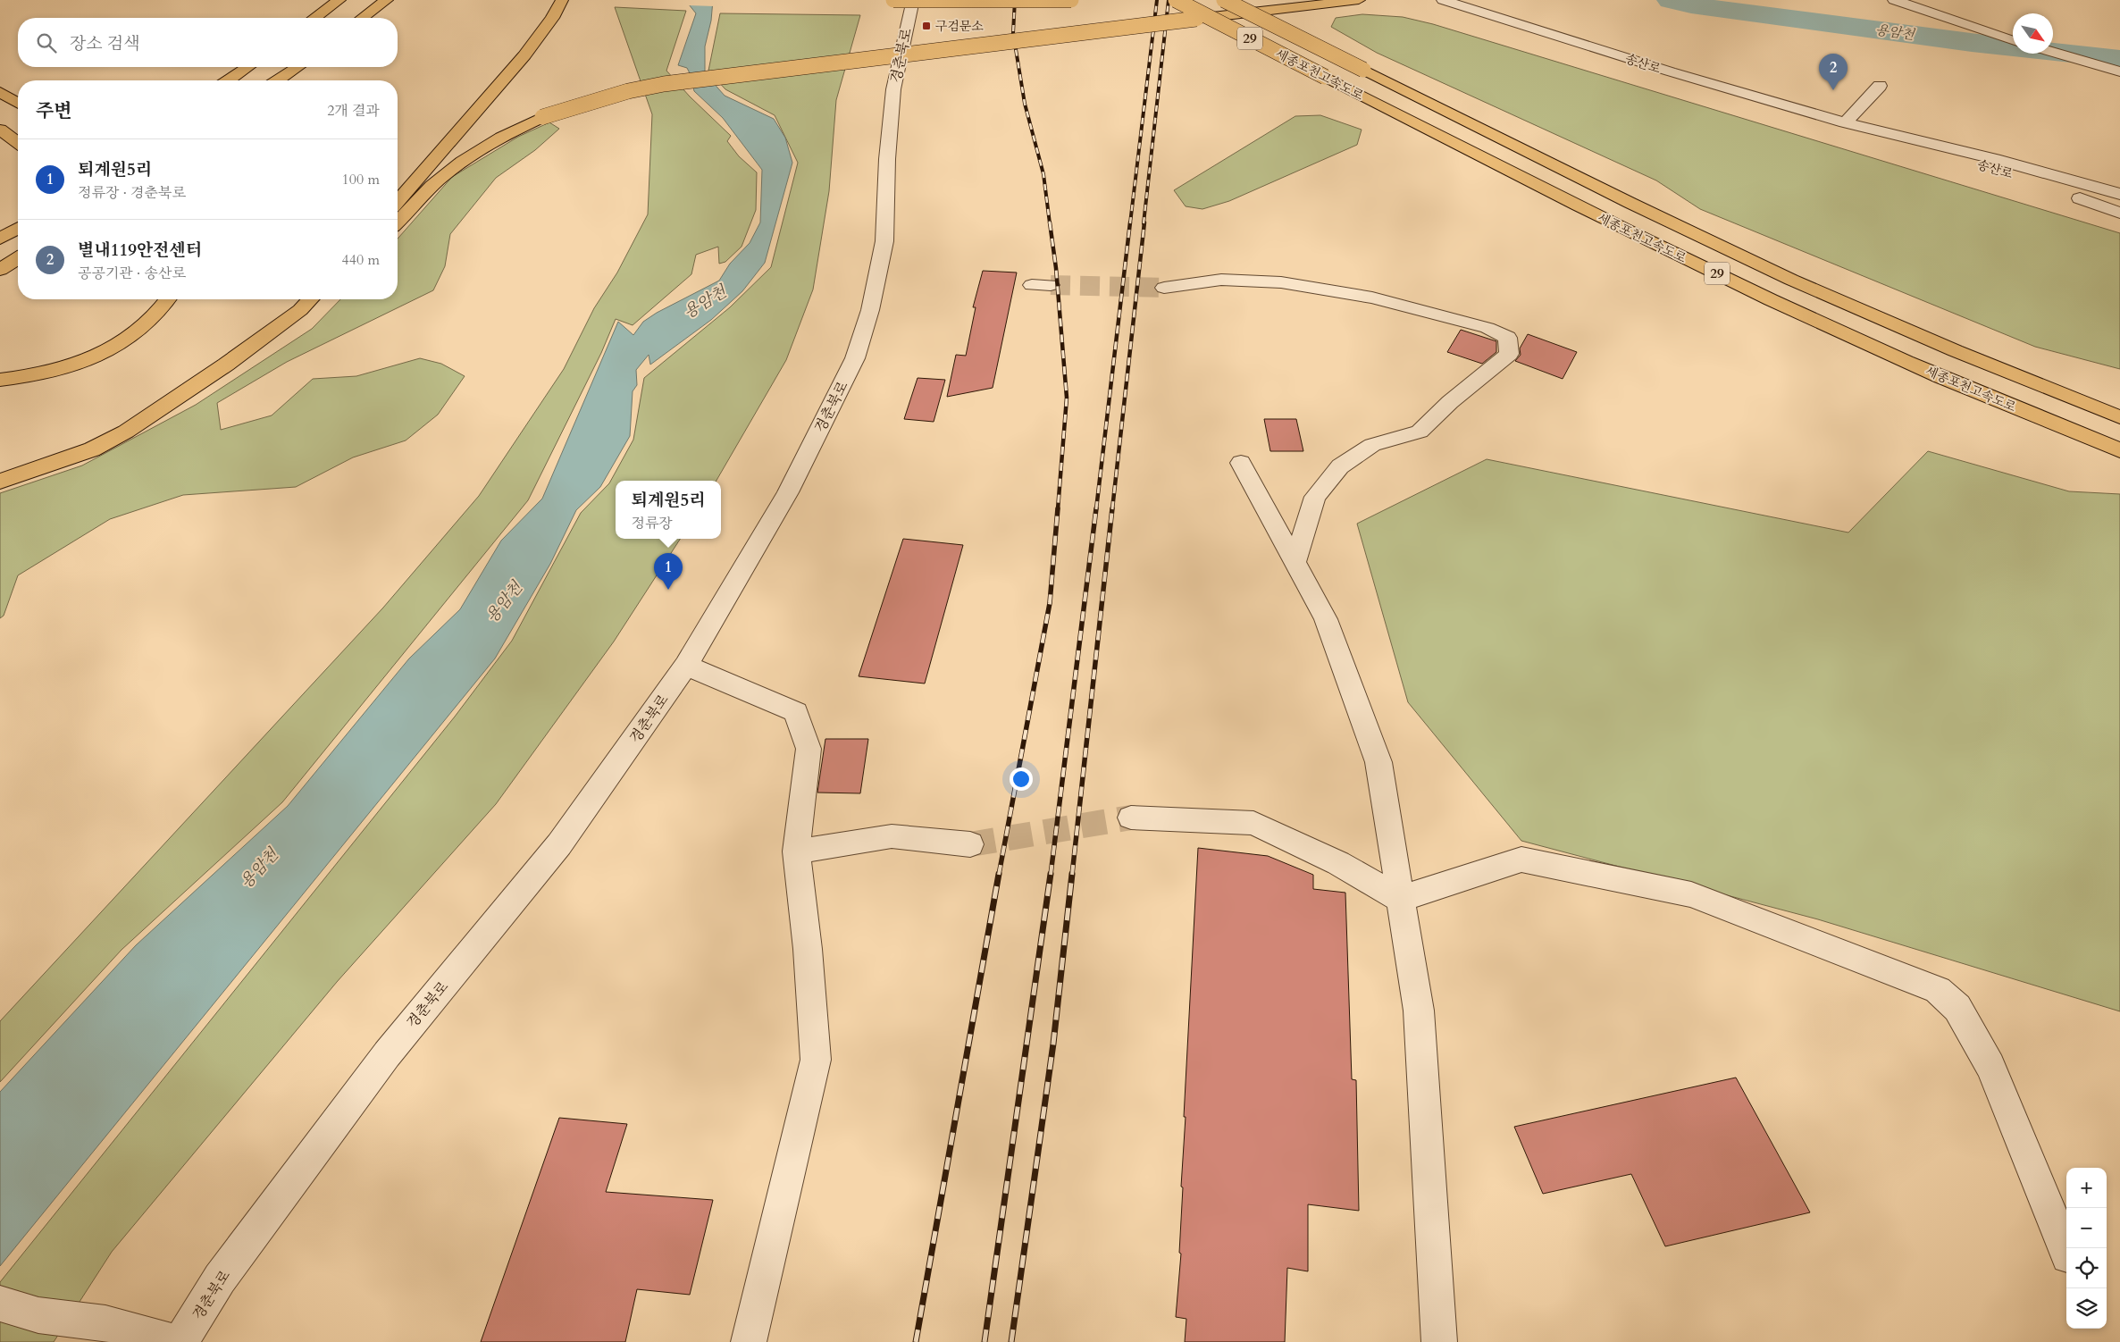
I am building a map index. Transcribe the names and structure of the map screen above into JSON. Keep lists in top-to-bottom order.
{
  "streets": {
    "highway": ["29", "세종포천고속도로"],
    "street": ["경춘북로", "송산로"]
  },
  "water": ["용암천"],
  "places": {
    "transit": ["구검문소"]
  },
  "north": "bottom right",
  "page": {
    "search": "장소 검색",
    "pins": ["2", "1"],
    "heading": ["주변", "2개 결과"],
    "list": [
      {
        "mark": "1",
        "name": "퇴계원5리",
        "note": "정류장 · 경춘북로",
        "value": "100 m"
      },
      {
        "mark": "2",
        "name": "별내119안전센터",
        "note": "공공기관 · 송산로",
        "value": "440 m"
      }
    ],
    "popup": ["퇴계원5리", "정류장"],
    "map_buttons": ["+", "−"]
  }
}
